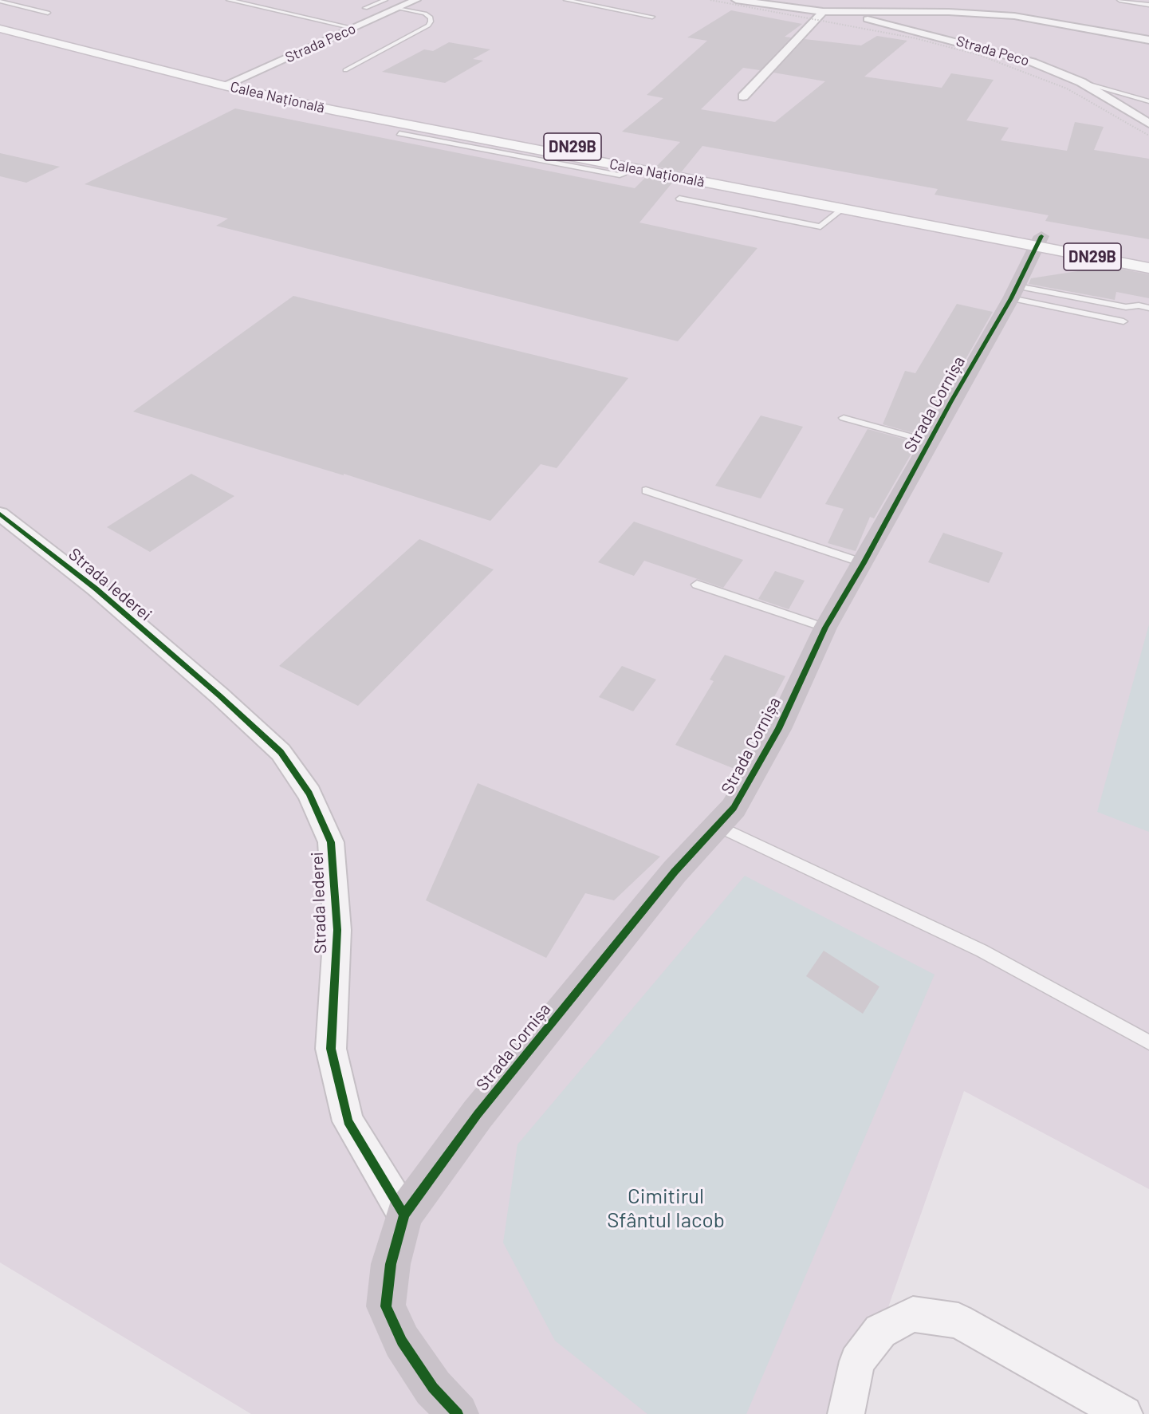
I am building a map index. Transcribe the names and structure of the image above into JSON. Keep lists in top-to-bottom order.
{
  "streets": {
    "main road": ["Calea Națională", "DN29B"],
    "street": ["Strada Peco", "Strada Cornișa", "Strada Iederei"]
  },
  "crossings": [
    ["Strada Peco", "Calea Națională"],
    ["Calea Națională", "Strada Cornișa"],
    ["Strada Cornișa", "Strada Iederei"]
  ],
  "parks": ["Cimitirul Sfântul Iacob"]
}
